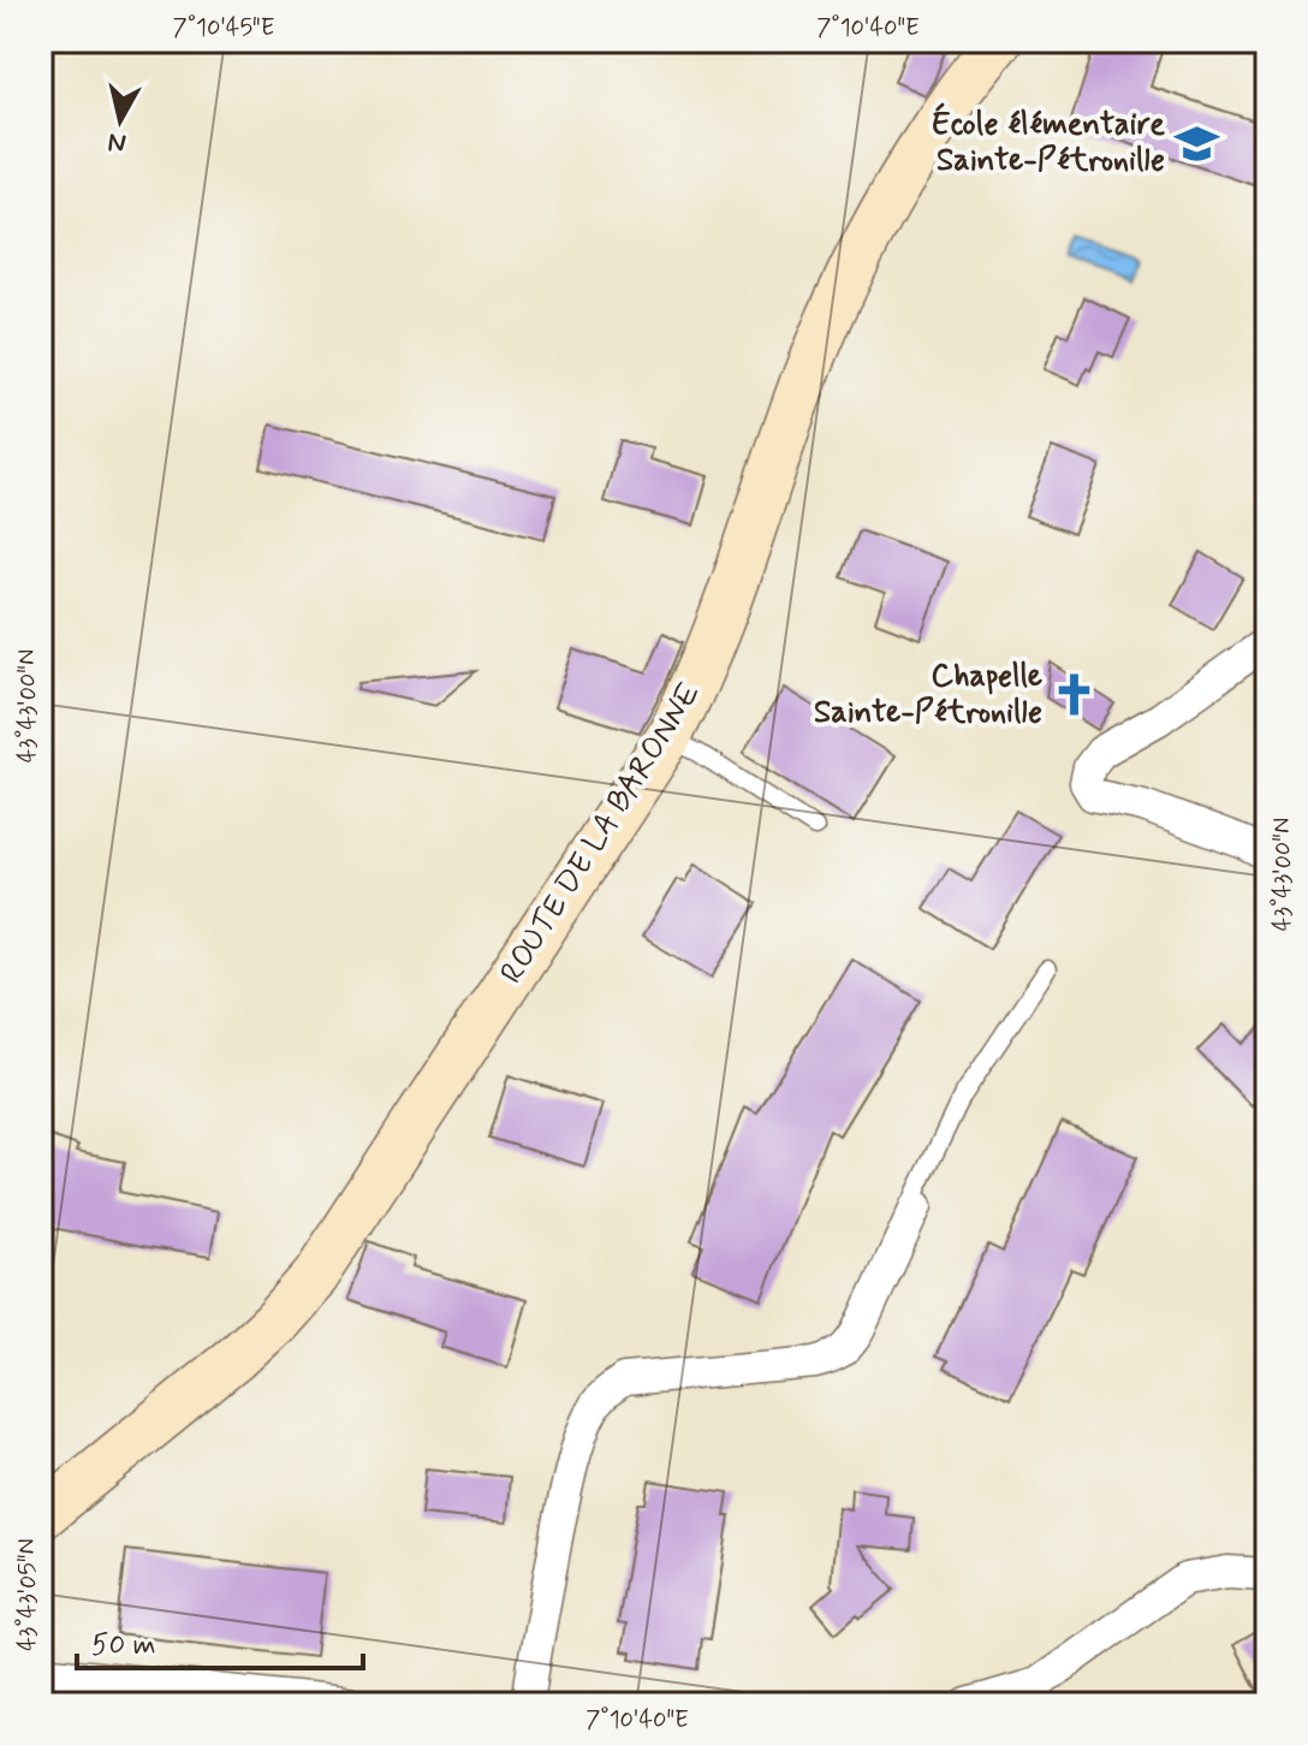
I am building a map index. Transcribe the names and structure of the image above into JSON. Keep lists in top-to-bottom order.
{
  "streets": {
    "main road": ["ROUTE DE LA BARONNE"]
  },
  "places": {
    "school or university": ["École élémentaire Sainte-Pétronille"],
    "church": ["Chapelle Sainte-Pétronille"]
  },
  "scale_bar": "50 m",
  "north": "bottom",
  "coordinates": [
    "7°10'45\"E",
    "7°10'40\"E",
    "43°43'00\"N",
    "43°43'05\"N"
  ]
}
